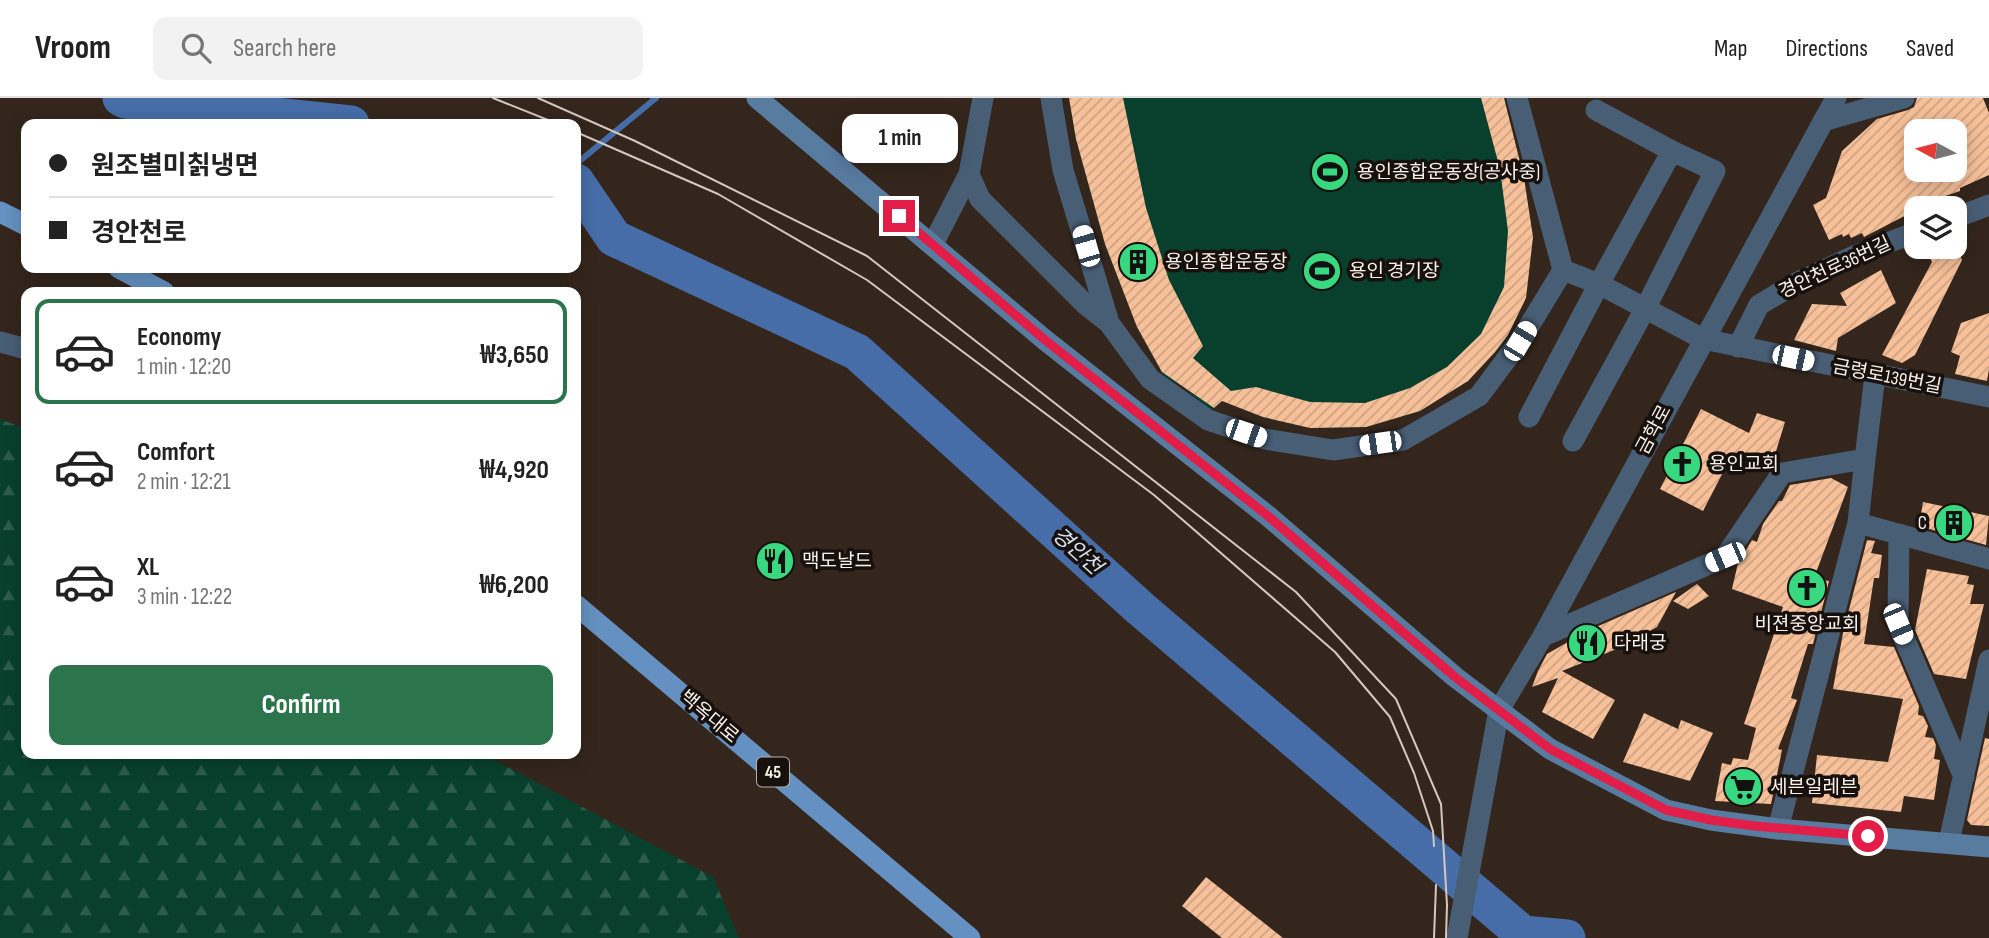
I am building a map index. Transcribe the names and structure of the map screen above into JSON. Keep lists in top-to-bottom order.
{
  "streets": {
    "main road": ["백옥대로", "45"],
    "street": ["경안천로36번길", "금령로139번길", "금학로"]
  },
  "crossings": [
    ["경안천로36번길", "금령로139번길"],
    ["금령로139번길", "금학로"]
  ],
  "water": ["경안천"],
  "places": {
    "sports": ["용인종합운동장(공사중)", "용인 경기장"],
    "building": ["용인종합운동장", "C"],
    "church": ["용인교회", "비젼중앙교회"],
    "restaurant": ["맥도날드", "다래궁"],
    "supermarket": ["세븐일레븐"]
  },
  "north": "left",
  "page": {
    "header": "Vroom",
    "search": "Search here",
    "nav": ["Map", "Directions", "Saved"],
    "bubble": "1 min",
    "banner": ["원조별미칡냉면", "경안천로"],
    "list": [
      {
        "name": "Economy",
        "note": "1 min · 12:20",
        "value": "₩3,650"
      },
      {
        "name": "Comfort",
        "note": "2 min · 12:21",
        "value": "₩4,920"
      },
      {
        "name": "XL",
        "note": "3 min · 12:22",
        "value": "₩6,200"
      }
    ],
    "buttons": "Confirm"
  }
}
